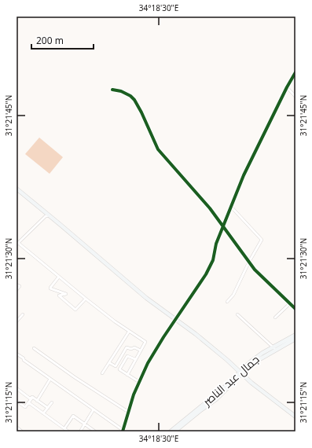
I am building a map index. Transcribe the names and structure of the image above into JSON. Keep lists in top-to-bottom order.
{
  "streets": {
    "main road": ["جمال عبد الناصر"]
  },
  "scale_bar": "200 m",
  "coordinates": [
    "34°18'30\"E",
    "31°21'45\"N",
    "31°21'30\"N",
    "31°21'15\"N"
  ]
}
